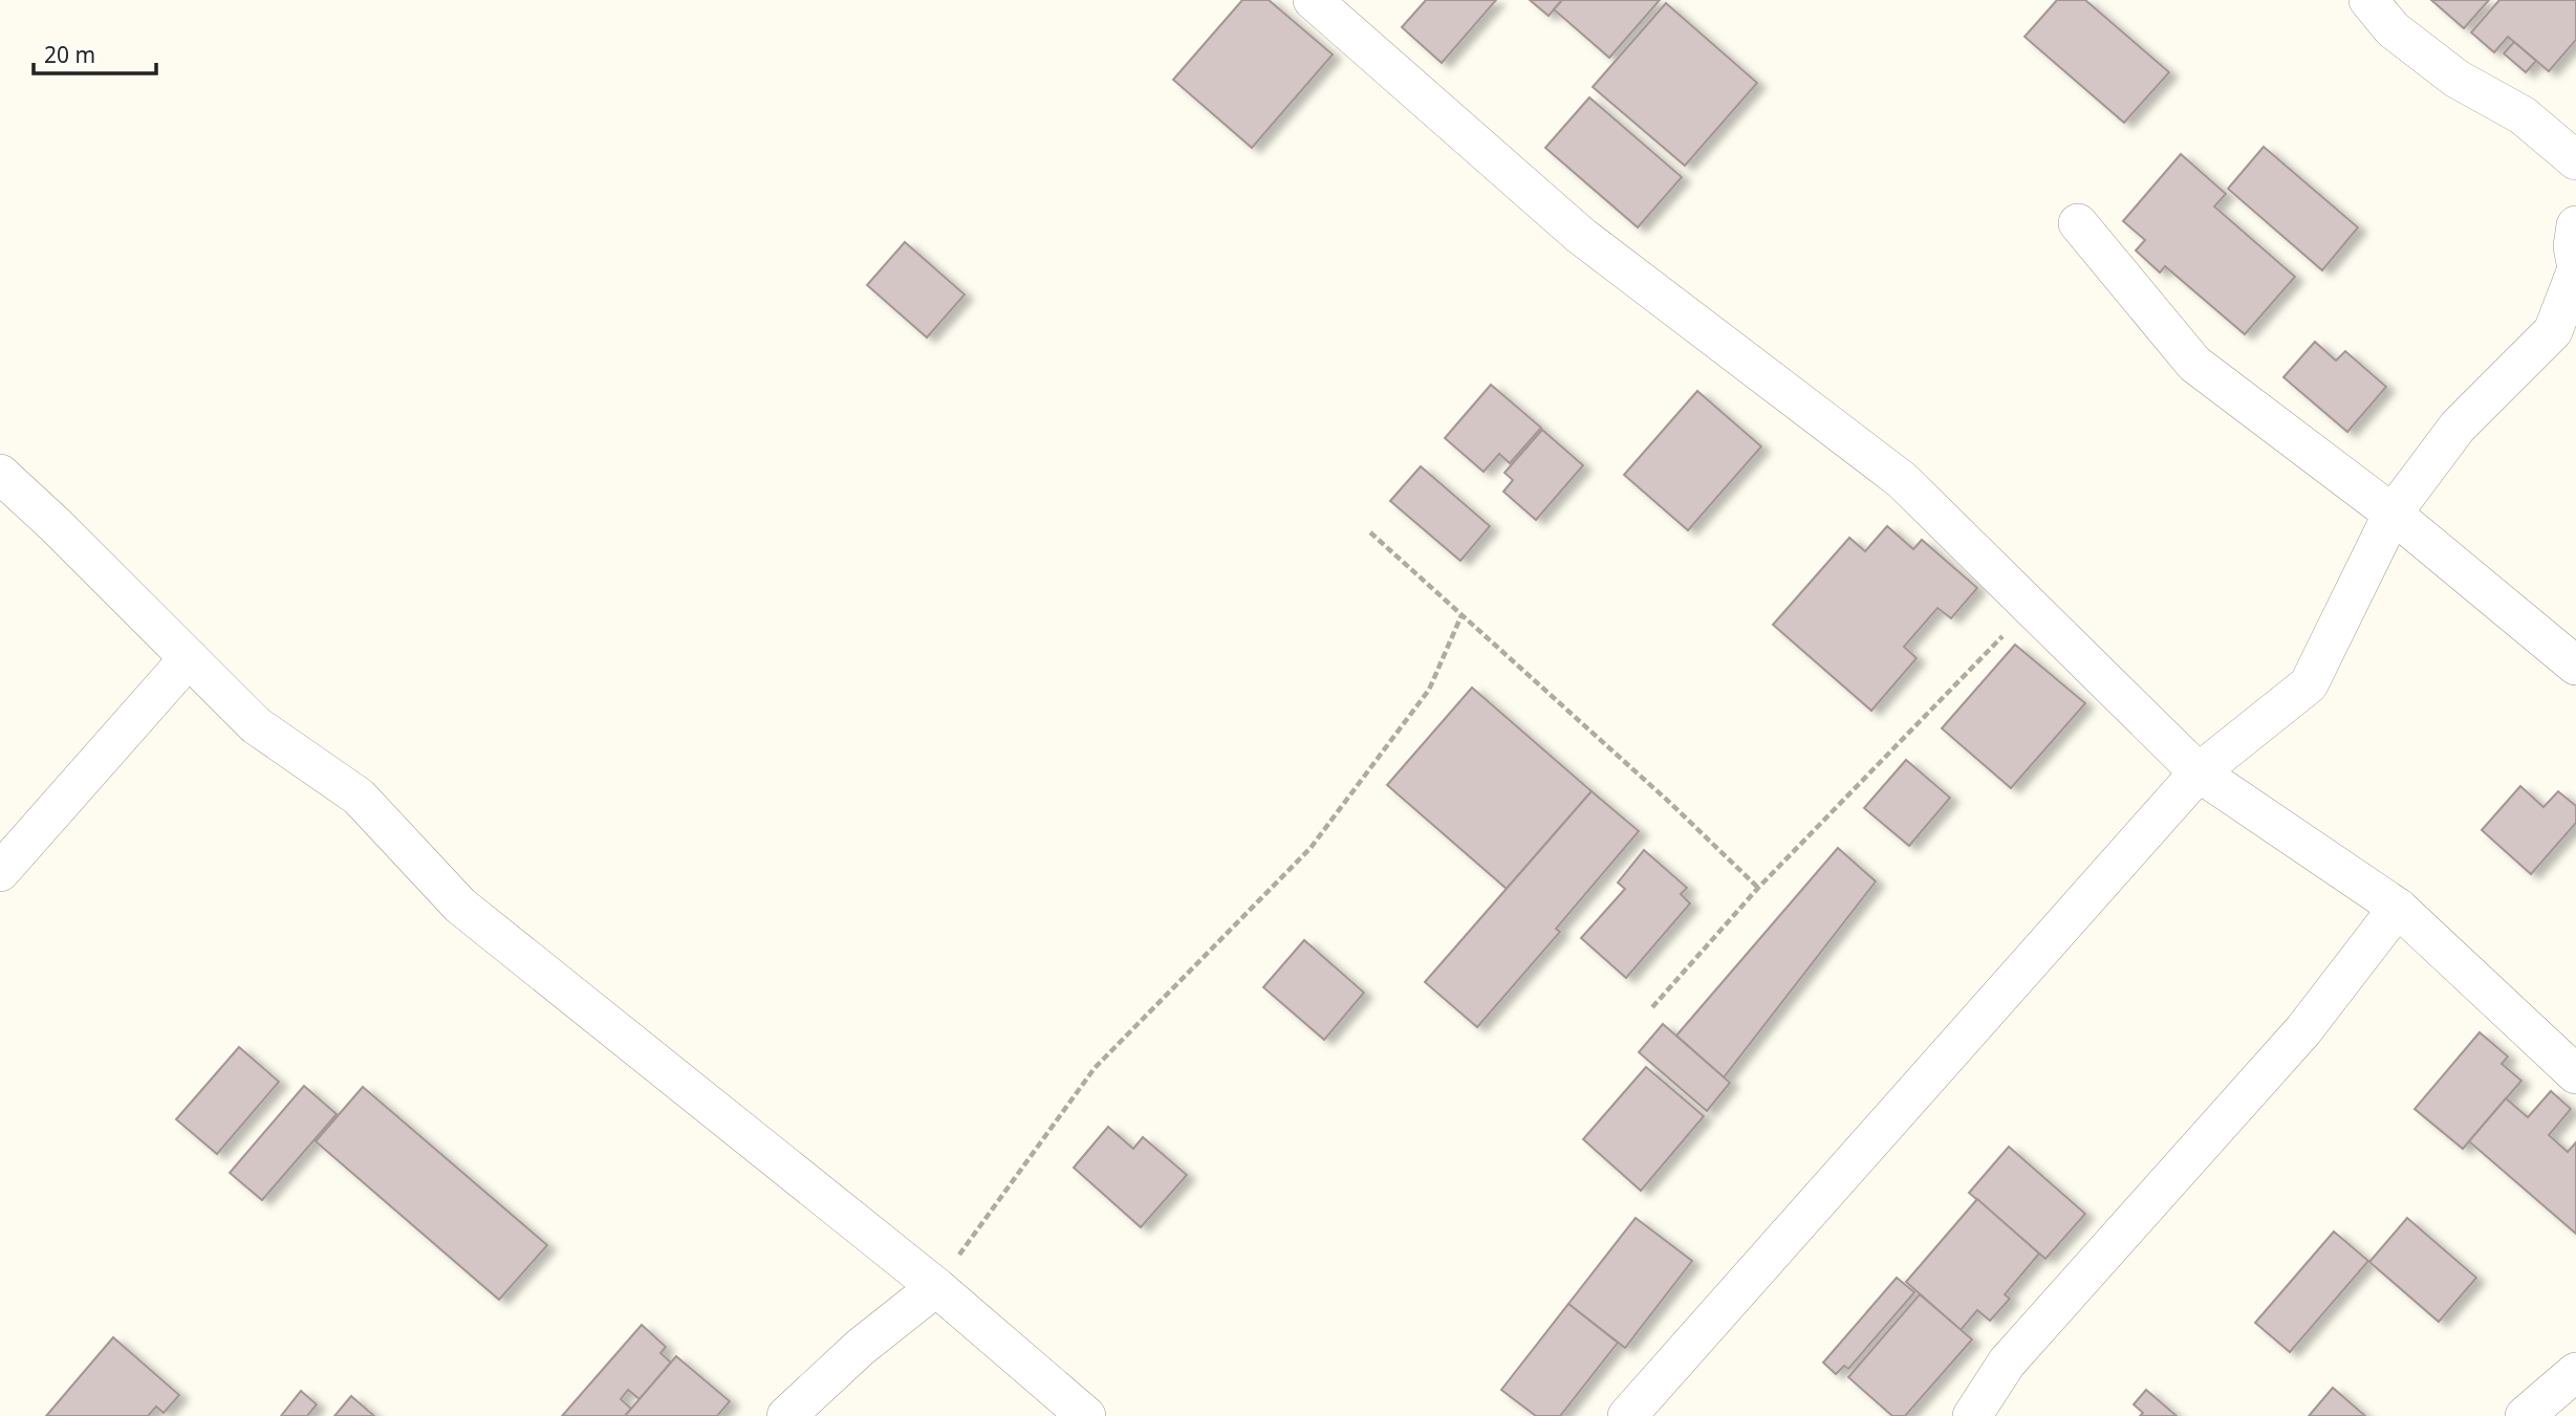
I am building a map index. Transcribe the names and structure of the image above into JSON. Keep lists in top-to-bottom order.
{
  "scale_bar": "20 m"
}
